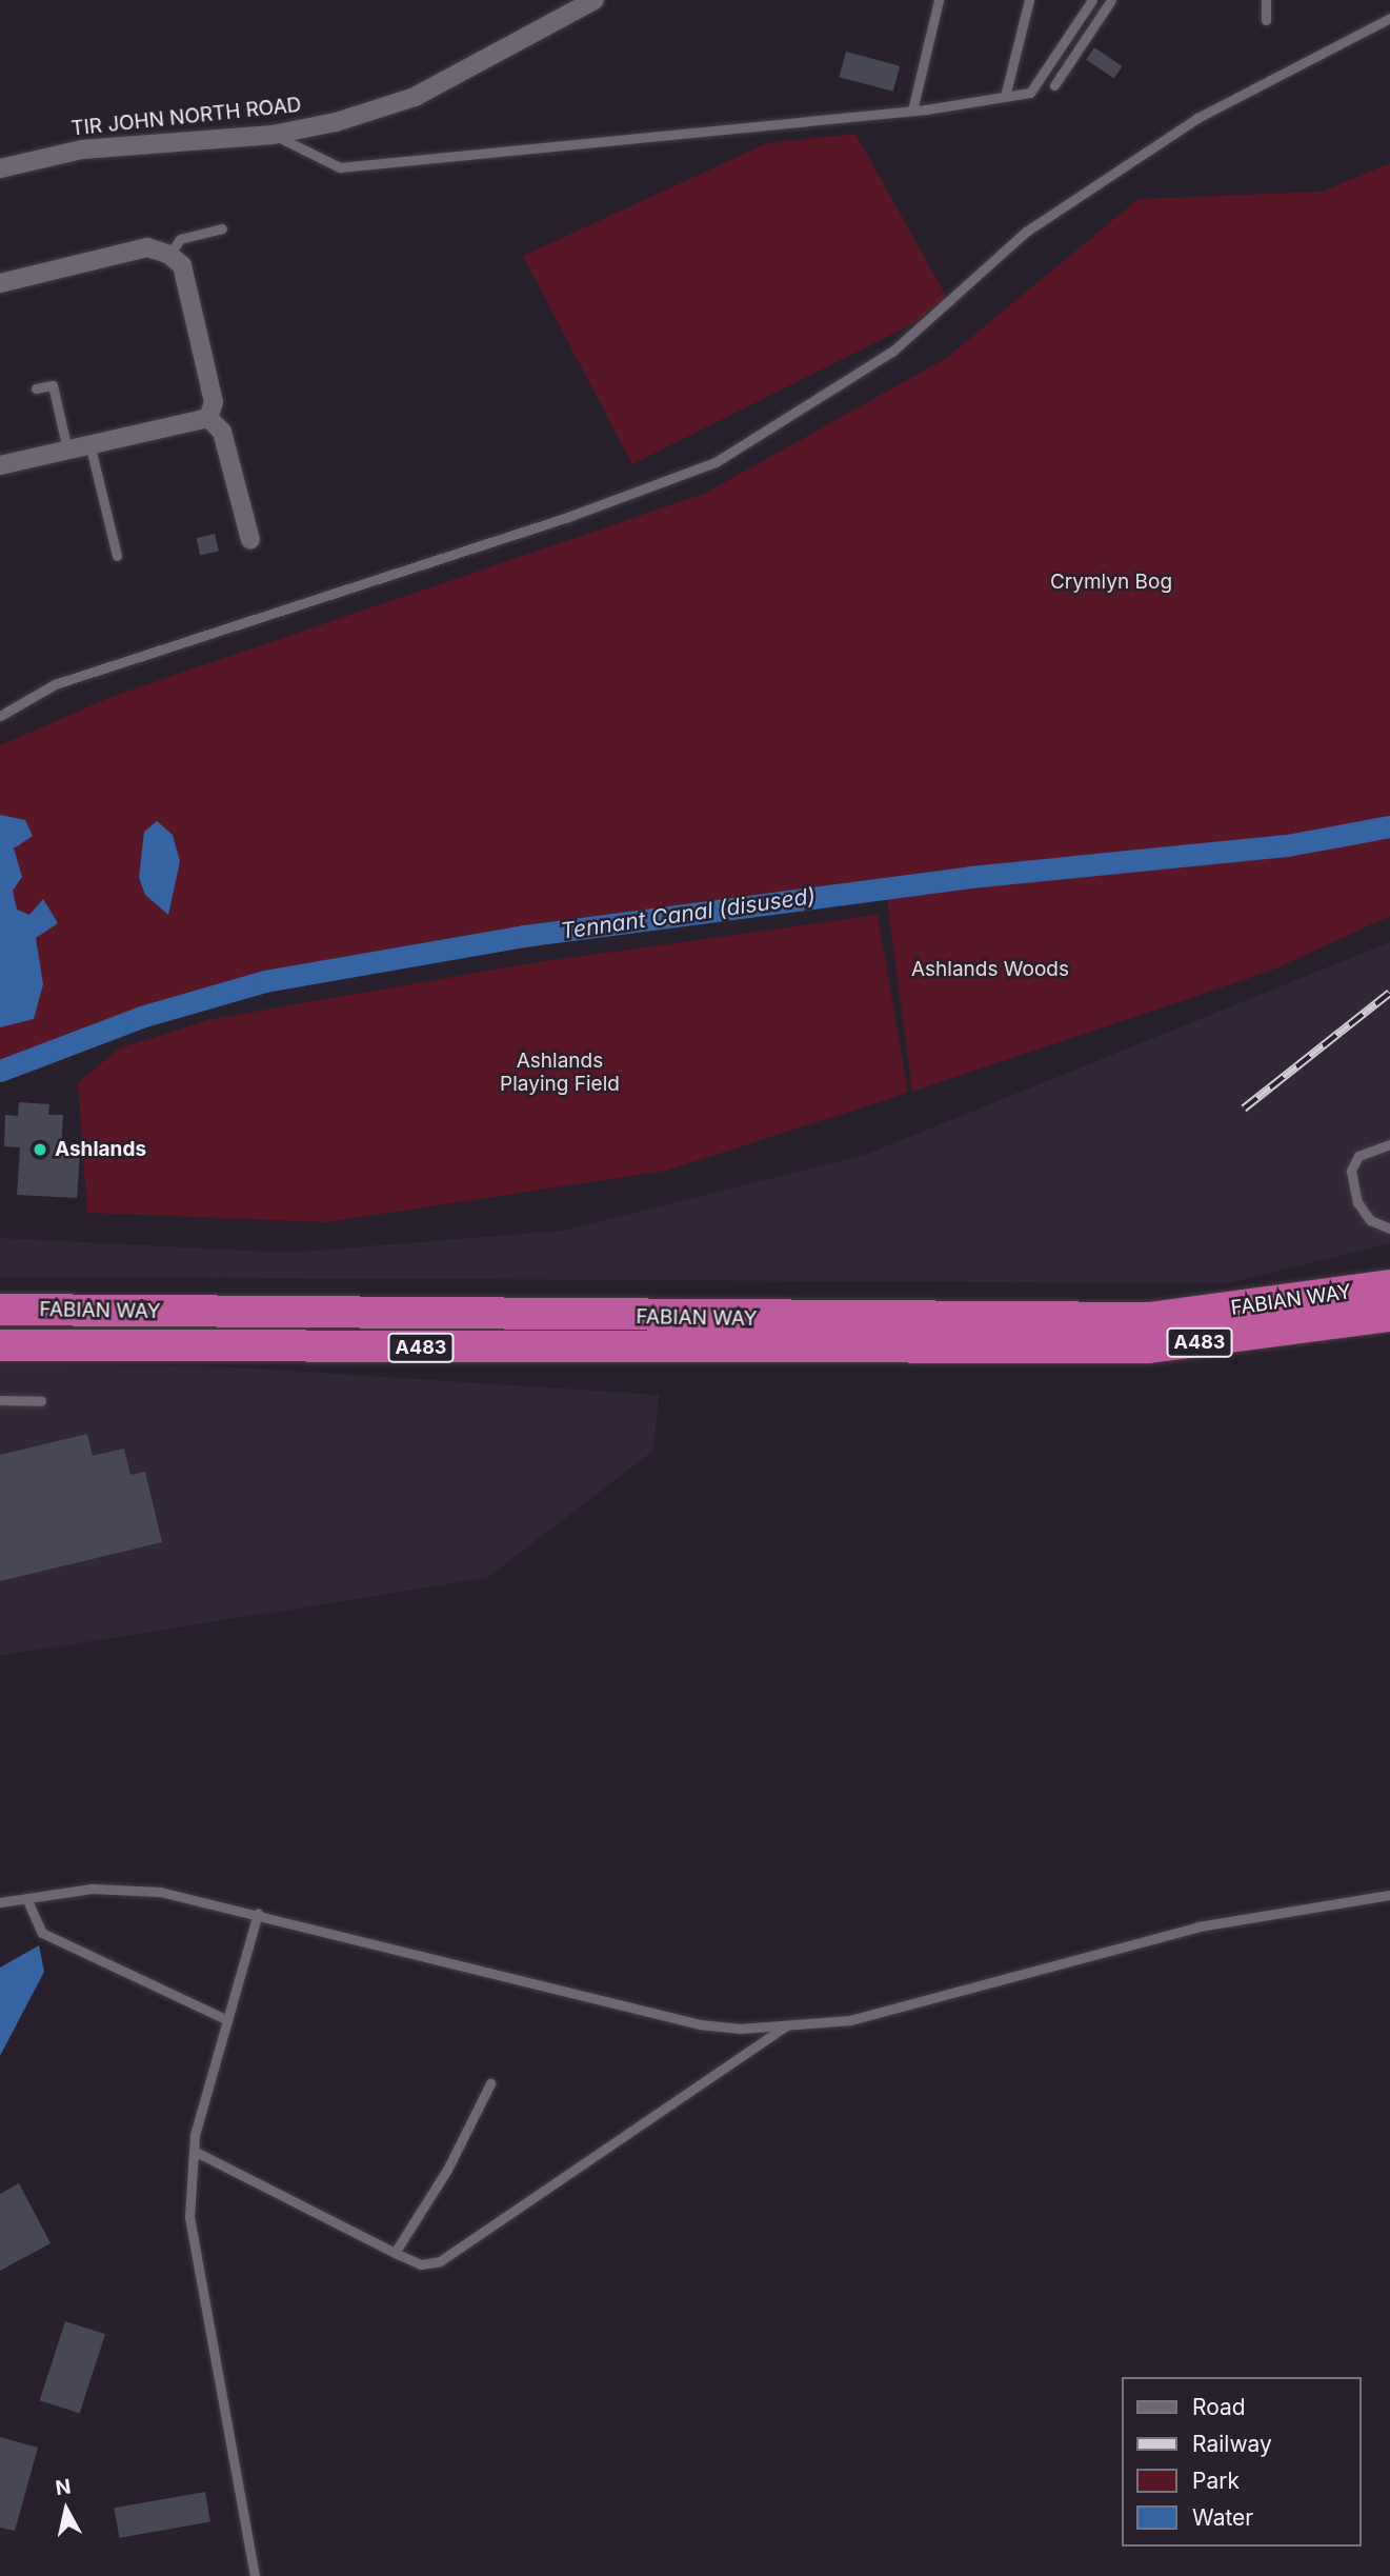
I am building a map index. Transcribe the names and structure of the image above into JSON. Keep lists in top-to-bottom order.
{
  "streets": {
    "highway": ["FABIAN WAY", "A483"],
    "street": ["TIR JOHN NORTH ROAD"]
  },
  "water": ["Tennant Canal (disused)"],
  "parks": ["Crymlyn Bog", "Ashlands Woods", "Ashlands Playing Field"],
  "places": ["Ashlands"],
  "legend": [
    "Road",
    "Railway",
    "Park",
    "Water"
  ],
  "north": "top"
}
